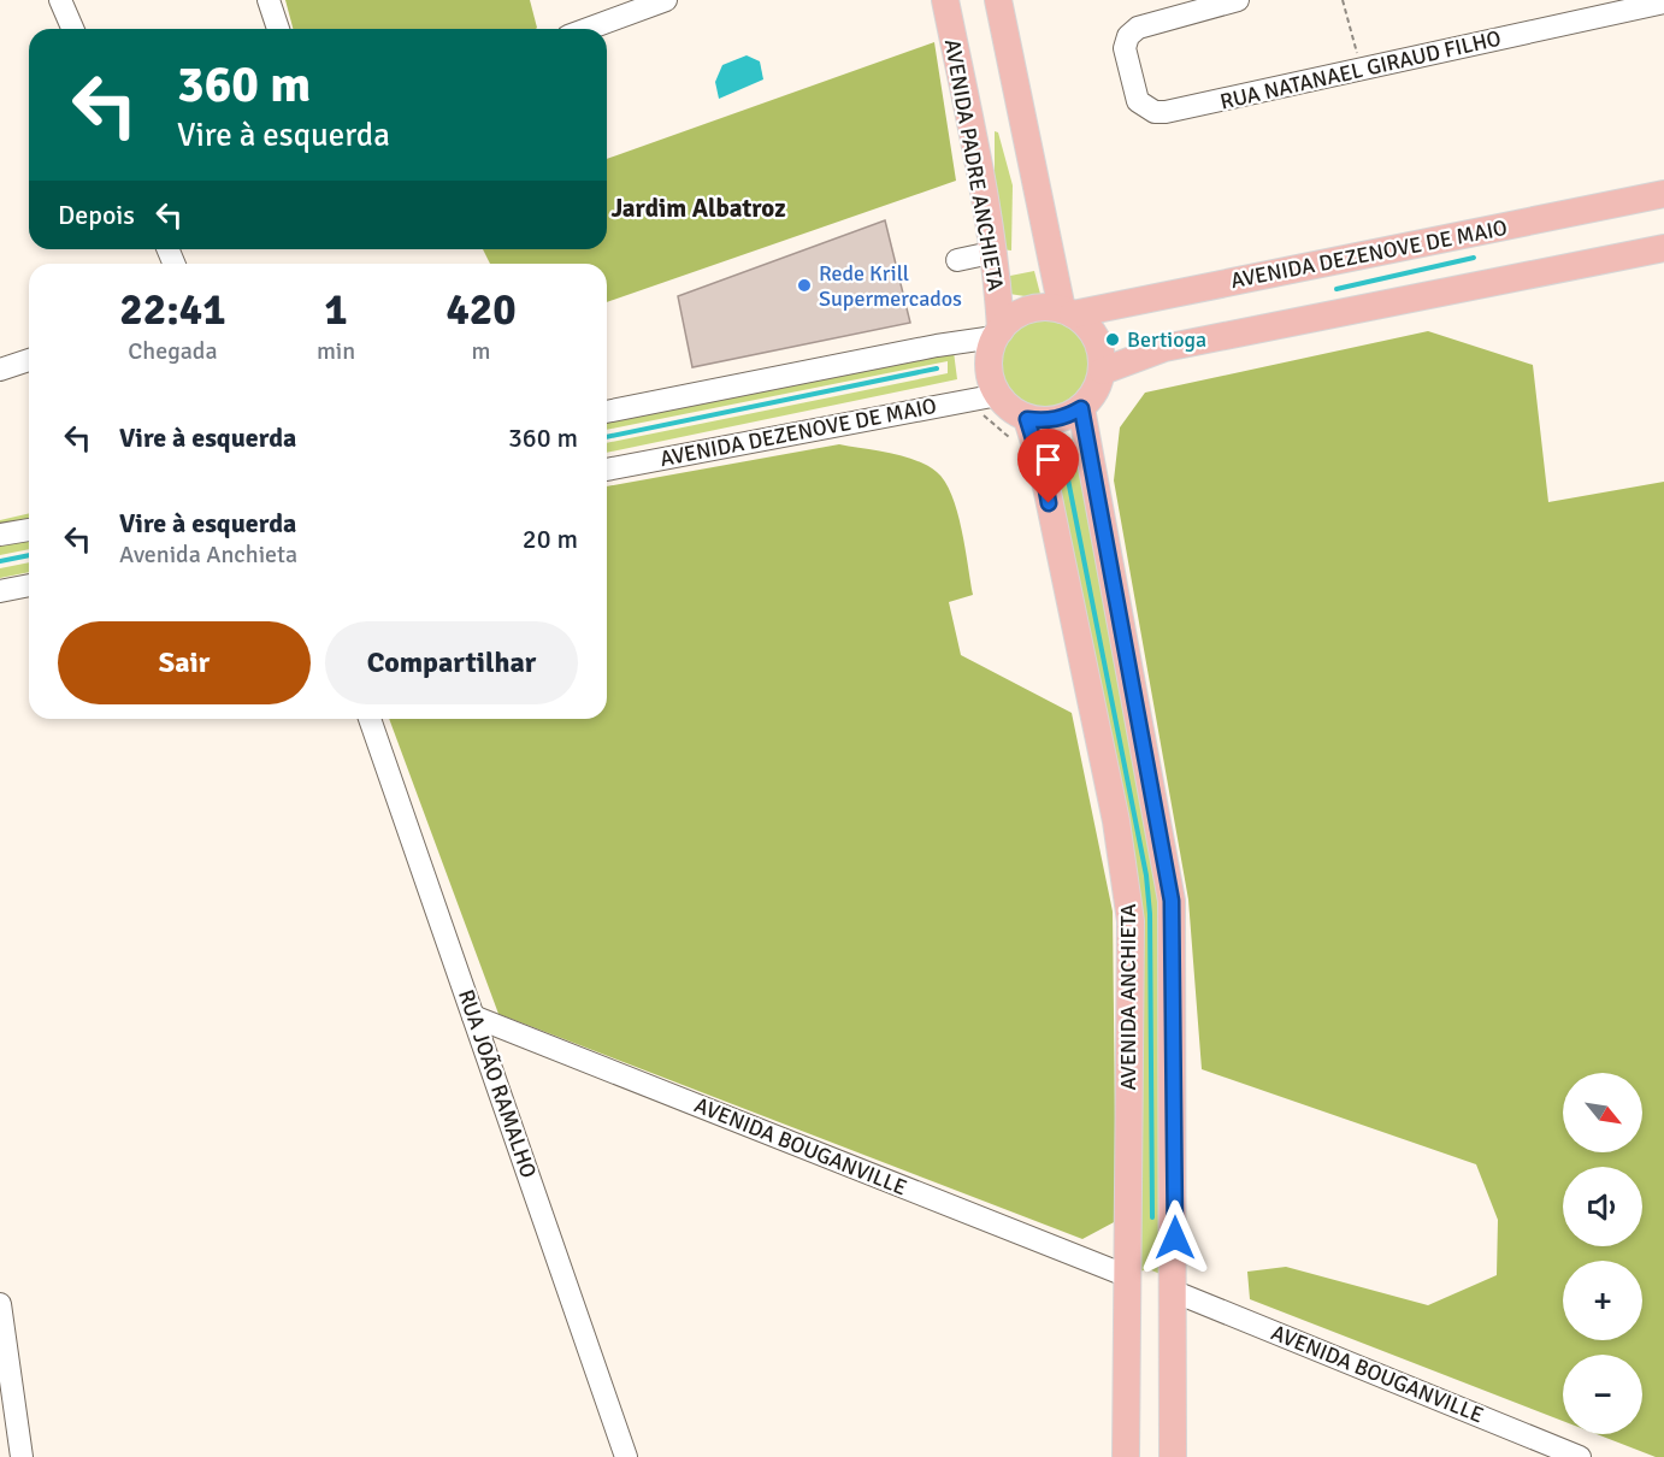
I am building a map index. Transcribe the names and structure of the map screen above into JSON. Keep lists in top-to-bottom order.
{
  "streets": {
    "main road": ["AVENIDA PADRE ANCHIETA", "AVENIDA DEZENOVE DE MAIO", "AVENIDA ANCHIETA"],
    "street": ["RUA NATANAEL GIRAUD FILHO", "RUA JOÃO RAMALHO", "AVENIDA BOUGANVILLE"]
  },
  "crossings": [
    ["AVENIDA PADRE ANCHIETA", "AVENIDA DEZENOVE DE MAIO"],
    ["AVENIDA PADRE ANCHIETA", "AVENIDA ANCHIETA"],
    ["AVENIDA DEZENOVE DE MAIO", "AVENIDA ANCHIETA"],
    ["AVENIDA ANCHIETA", "AVENIDA BOUGANVILLE"],
    ["RUA JOÃO RAMALHO", "AVENIDA BOUGANVILLE"]
  ],
  "districts": ["Jardim Albatroz"],
  "places": ["Rede Krill Supermercados", "Bertioga"],
  "north": "bottom right",
  "page": {
    "turn": ["360 m", "Vire à esquerda"],
    "then": "Depois",
    "eta": [
      "22:41",
      "Chegada",
      "1",
      "min",
      "420",
      "m"
    ],
    "list": [
      {
        "name": "Vire à esquerda",
        "value": "360 m"
      },
      {
        "name": "Vire à esquerda",
        "note": "Avenida Anchieta",
        "value": "20 m"
      }
    ],
    "buttons": ["Sair", "Compartilhar"],
    "map_buttons": ["+", "−"]
  }
}
